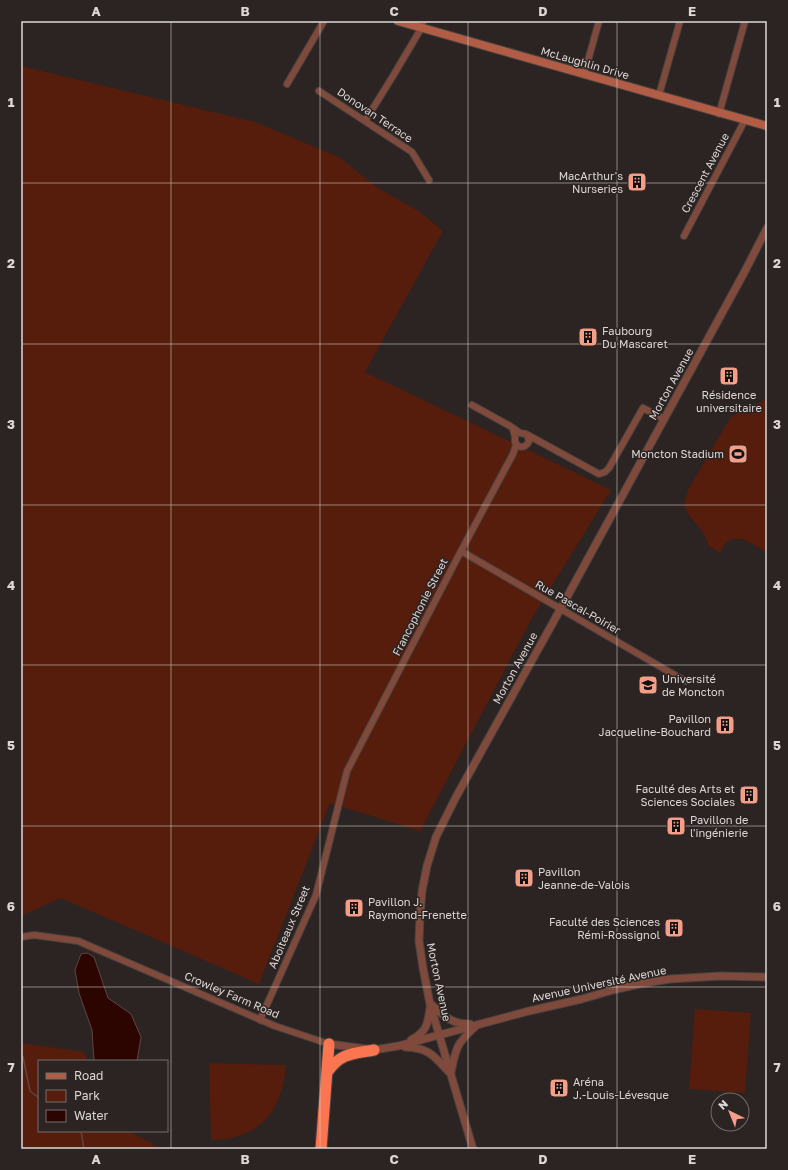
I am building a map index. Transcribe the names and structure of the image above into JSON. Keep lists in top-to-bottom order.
{
  "streets": {
    "main road": ["McLaughlin Drive"],
    "street": [
      "Donovan Terrace",
      "Crescent Avenue",
      "Morton Avenue",
      "Francophonie Street",
      "Rue Pascal-Poirier",
      "Aboiteaux Street",
      "Avenue Université Avenue",
      "Crowley Farm Road"
    ]
  },
  "crossings": [
    ["McLaughlin Drive", "Crescent Avenue"],
    ["Morton Avenue", "Rue Pascal-Poirier"],
    ["Morton Avenue", "Avenue Université Avenue"],
    ["Morton Avenue", "Crowley Farm Road"],
    ["Francophonie Street", "Rue Pascal-Poirier"],
    ["Francophonie Street", "Aboiteaux Street"],
    ["Aboiteaux Street", "Crowley Farm Road"],
    ["Avenue Université Avenue", "Crowley Farm Road"]
  ],
  "places": {
    "building": [
      "MacArthur's Nurseries",
      "Faubourg Du Mascaret",
      "Résidence universitaire",
      "Pavillon Jacqueline-Bouchard",
      "Faculté des Arts et Sciences Sociales",
      "Pavillon de l'ingénierie",
      "Pavillon Jeanne-de-Valois",
      "Pavillon J. Raymond-Frenette",
      "Faculté des Sciences Rémi-Rossignol",
      "Aréna J.-Louis-Lévesque"
    ],
    "sports": ["Moncton Stadium"],
    "school or university": ["Université de Moncton"]
  },
  "legend": ["Road", "Park", "Water"],
  "north": "top left",
  "grid": {
    "columns": [
      "A",
      "B",
      "C",
      "D",
      "E"
    ],
    "rows": [
      "1",
      "2",
      "3",
      "4",
      "5",
      "6",
      "7"
    ]
  }
}
